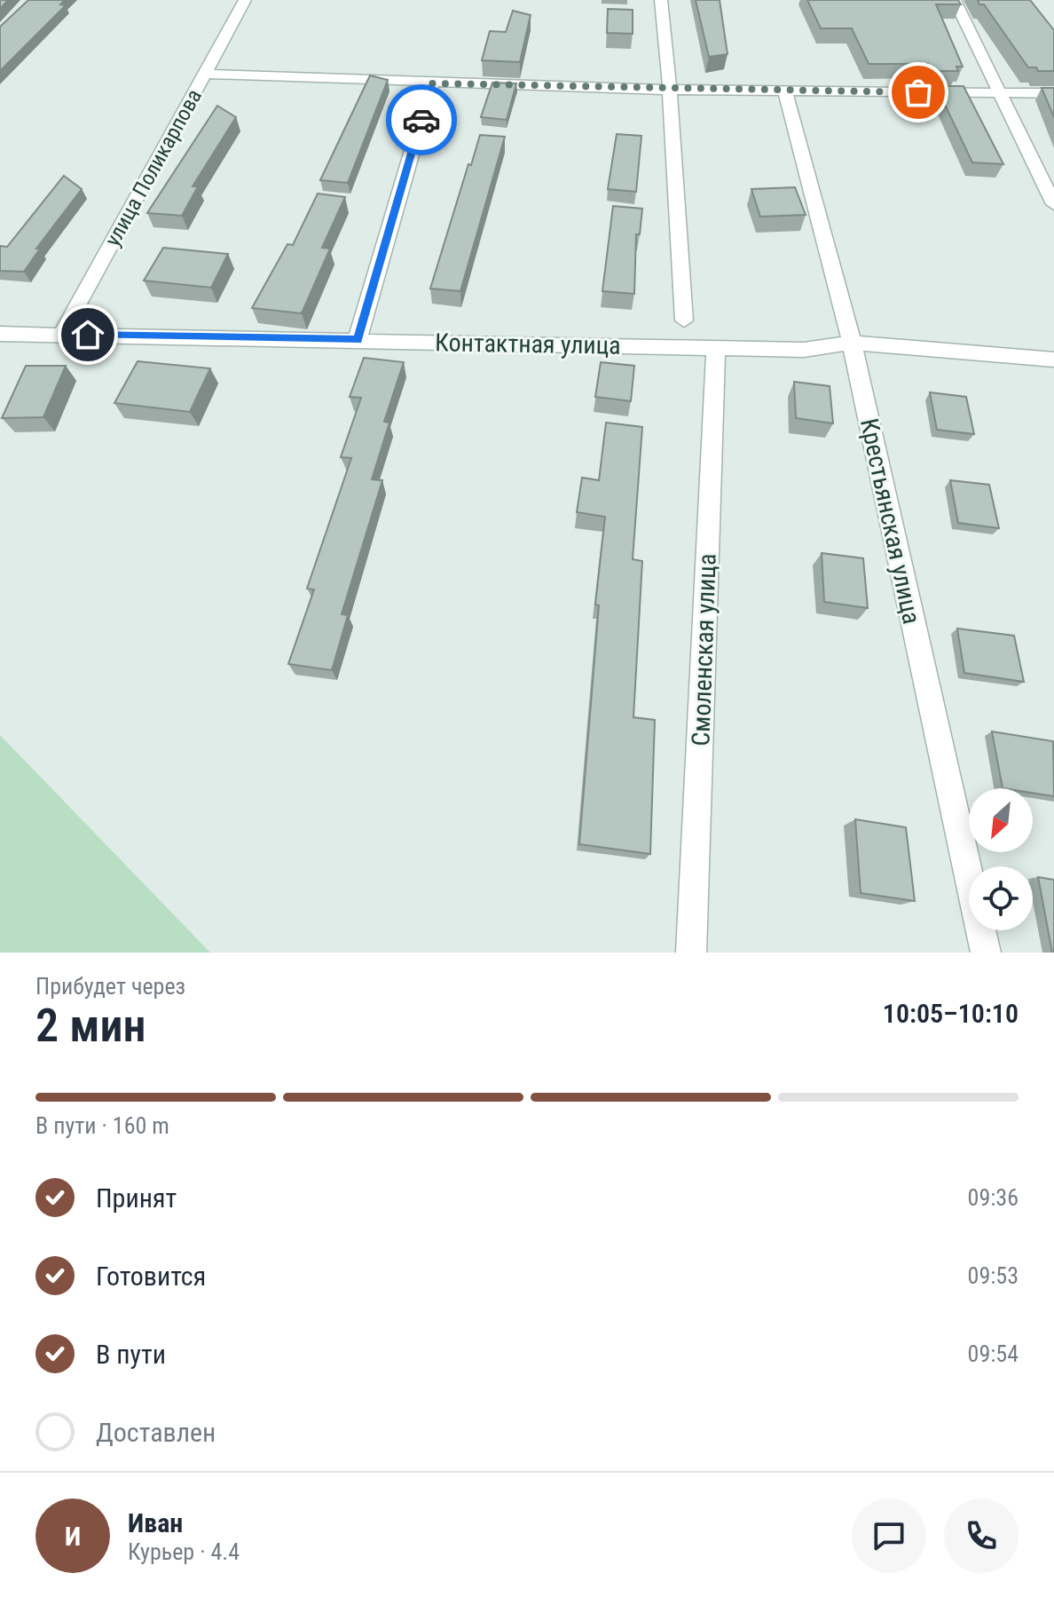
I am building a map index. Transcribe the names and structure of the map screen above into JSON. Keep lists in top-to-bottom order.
{
  "streets": {
    "street": [
      "улица Поликарпова",
      "Контактная улица",
      "Крестьянская улица",
      "Смоленская улица"
    ]
  },
  "crossings": [
    ["улица Поликарпова", "Контактная улица"],
    ["Контактная улица", "Крестьянская улица"],
    ["Контактная улица", "Смоленская улица"]
  ],
  "north": "bottom left",
  "page": {
    "heading": ["2 мин", "Прибудет через", "10:05–10:10"],
    "panel": ["Иван", "Курьер · 4.4"],
    "bar": "В пути · 160 m",
    "list": [
      ["Принят", "09:36"],
      ["Готовится", "09:53"],
      ["В пути", "09:54"],
      "Доставлен"
    ],
    "round": "И"
  }
}
